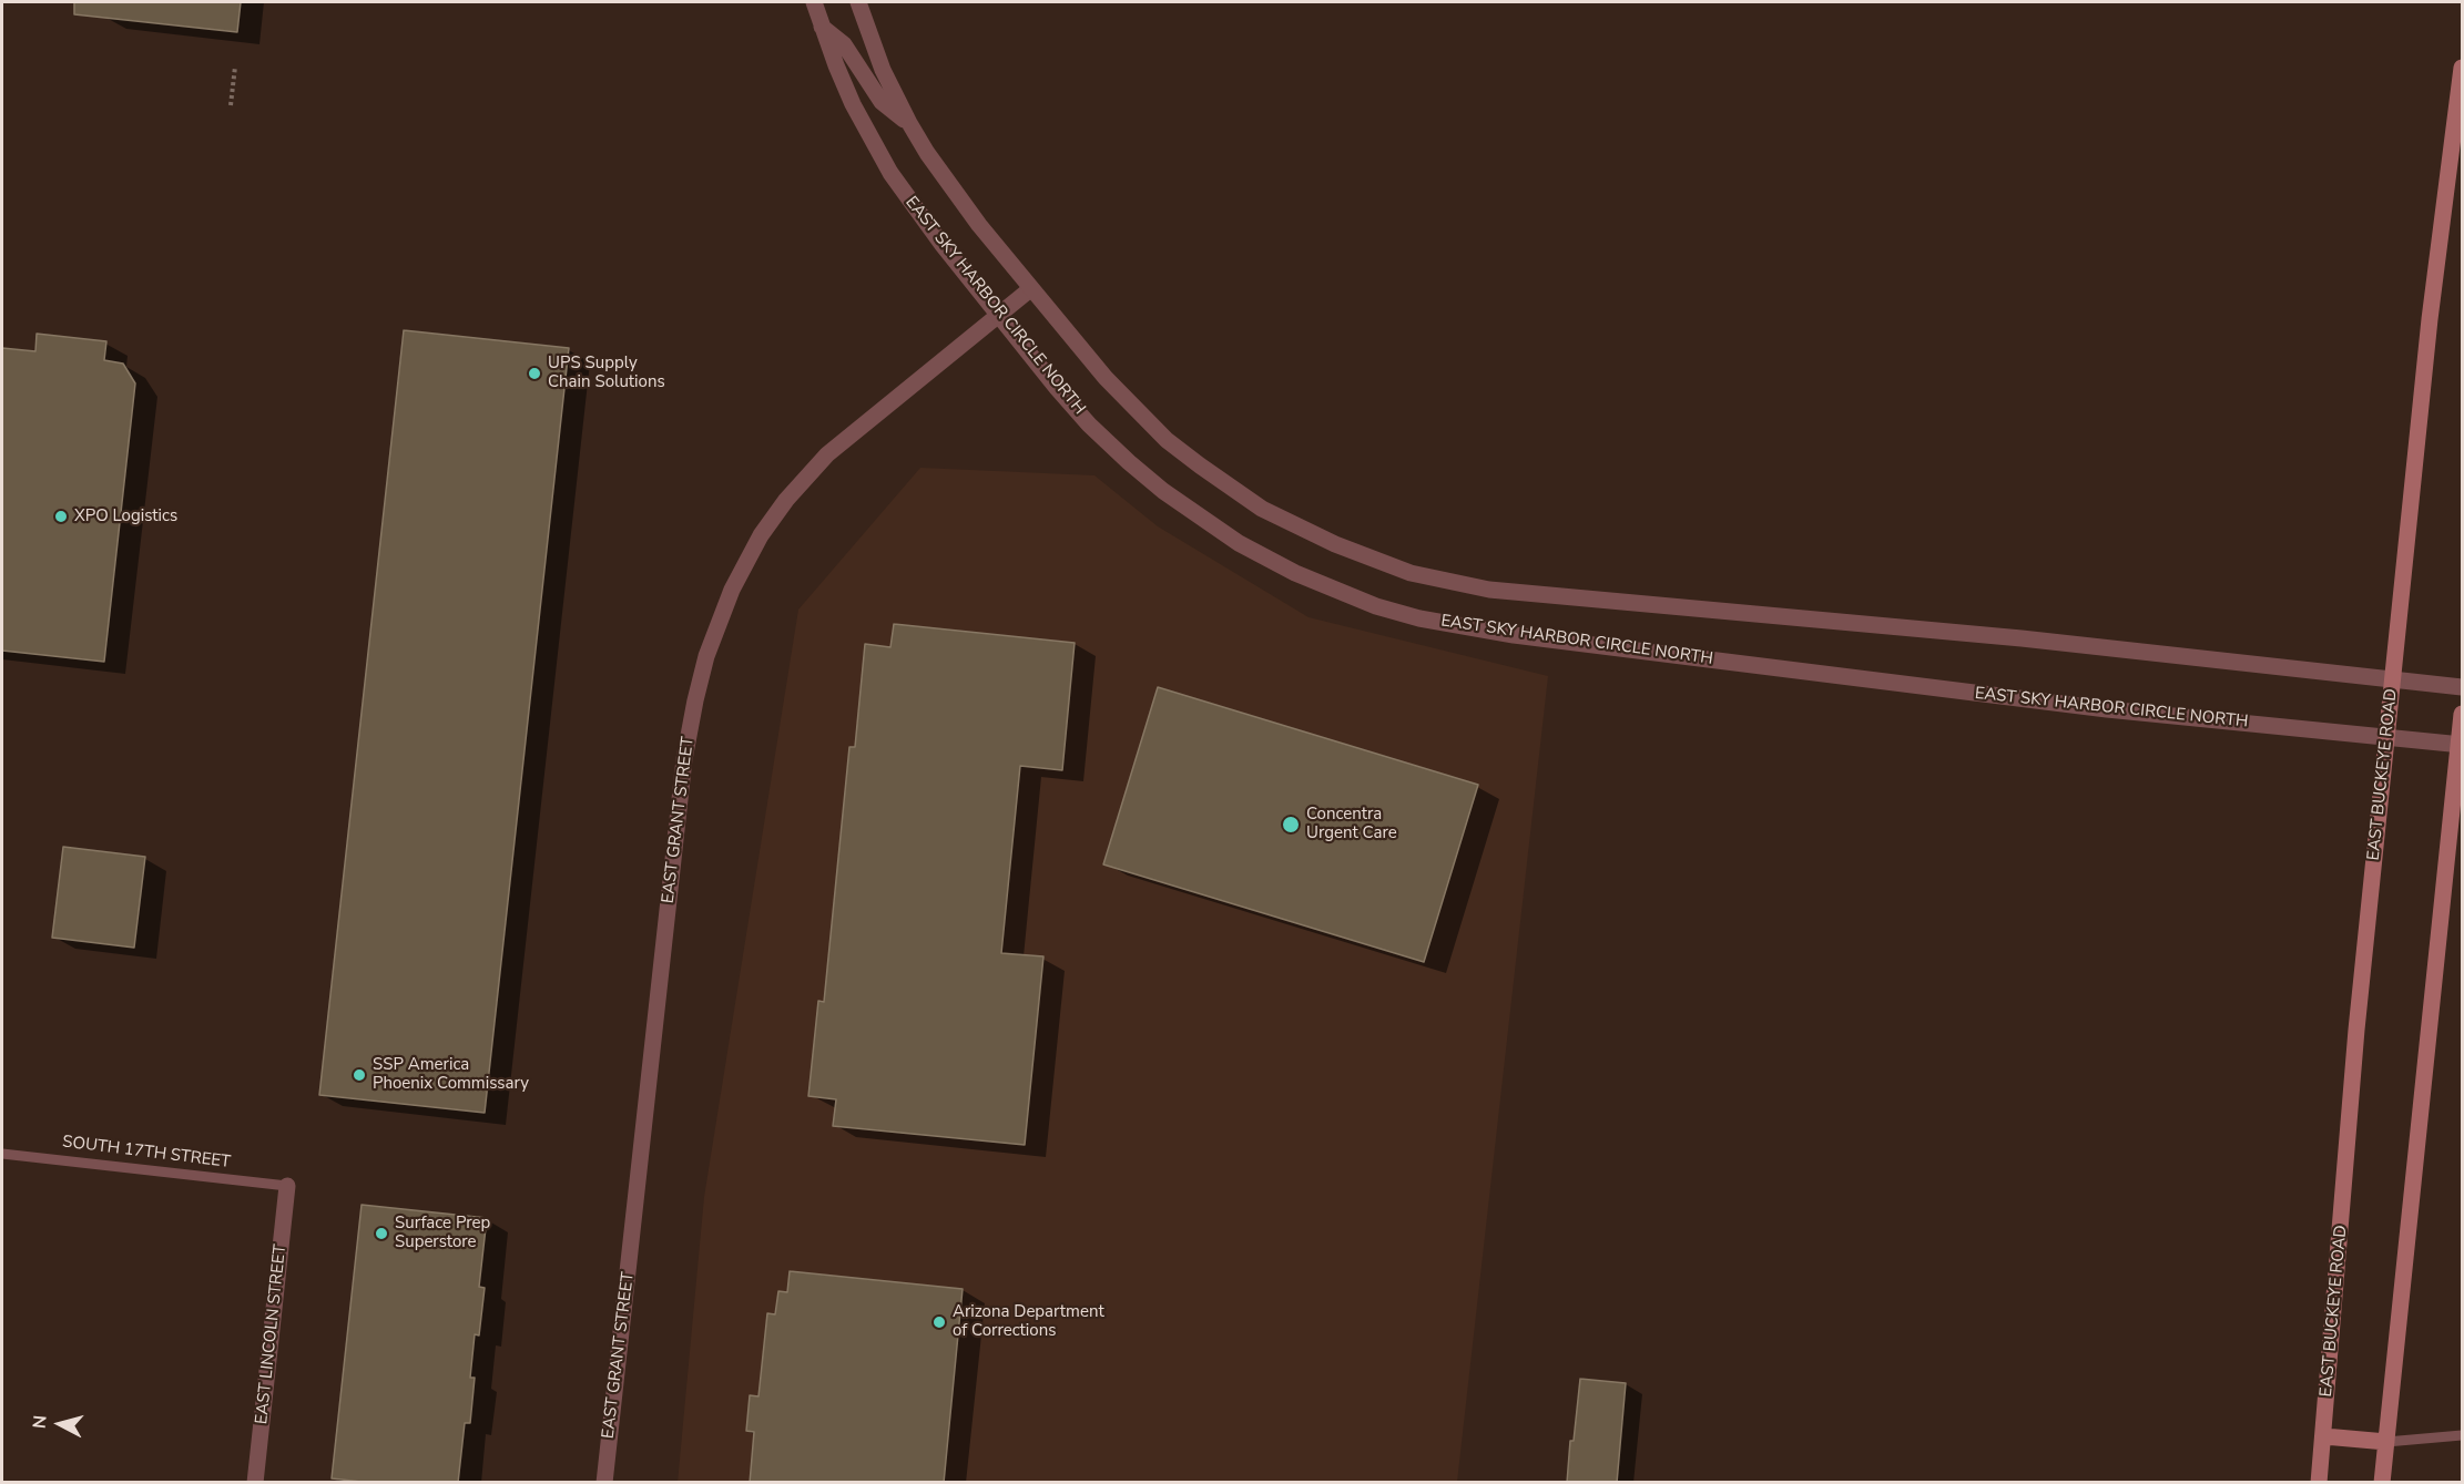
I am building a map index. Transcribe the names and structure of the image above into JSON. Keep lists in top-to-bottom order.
{
  "streets": {
    "main road": ["EAST BUCKEYE ROAD"],
    "street": ["EAST SKY HARBOR CIRCLE NORTH", "EAST GRANT STREET", "EAST LINCOLN STREET"],
    "lane": ["SOUTH 17TH STREET"]
  },
  "crossings": [
    ["EAST SKY HARBOR CIRCLE NORTH", "EAST BUCKEYE ROAD"],
    ["EAST SKY HARBOR CIRCLE NORTH", "EAST GRANT STREET"],
    ["SOUTH 17TH STREET", "EAST LINCOLN STREET"]
  ],
  "places": [
    "UPS Supply Chain Solutions",
    "XPO Logistics",
    "Concentra Urgent Care",
    "SSP America Phoenix Commissary",
    "Surface Prep Superstore",
    "Arizona Department of Corrections"
  ],
  "north": "left"
}
